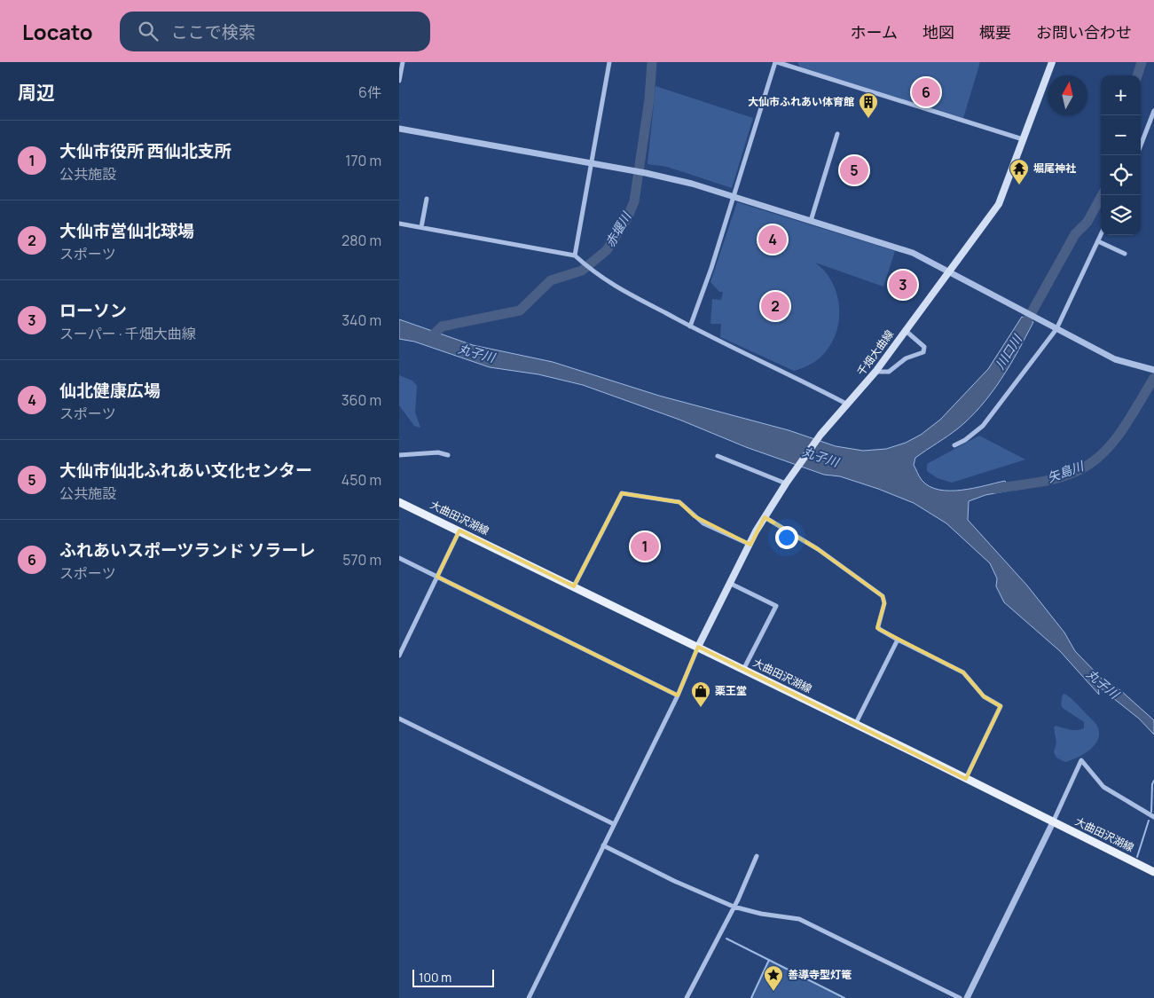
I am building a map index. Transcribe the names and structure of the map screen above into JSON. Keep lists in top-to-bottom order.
{
  "streets": {
    "main road": ["千畑大曲線", "大曲田沢湖線"]
  },
  "crossings": [
    ["千畑大曲線", "大曲田沢湖線"]
  ],
  "water": [
    "赤堰川",
    "川口川",
    "丸子川",
    "矢島川"
  ],
  "places": {
    "building": ["大仙市ふれあい体育館"],
    "temple": ["堀尾神社"],
    "shop": ["薬王堂"],
    "place": ["善導寺型灯篭"]
  },
  "scale_bar": "100 m",
  "north": "top",
  "page": {
    "header": "Locato",
    "search": "ここで検索",
    "nav": [
      "ホーム",
      "地図",
      "概要",
      "お問い合わせ"
    ],
    "heading": ["周辺", "6件"],
    "map_buttons": ["+", "−"],
    "pins": [
      "6",
      "5",
      "4",
      "3",
      "2",
      "1"
    ],
    "list": [
      {
        "mark": "1",
        "name": "大仙市役所 西仙北支所",
        "note": "公共施設",
        "value": "170 m"
      },
      {
        "mark": "2",
        "name": "大仙市営仙北球場",
        "note": "スポーツ",
        "value": "280 m"
      },
      {
        "mark": "3",
        "name": "ローソン",
        "note": "スーパー · 千畑大曲線",
        "value": "340 m"
      },
      {
        "mark": "4",
        "name": "仙北健康広場",
        "note": "スポーツ",
        "value": "360 m"
      },
      {
        "mark": "5",
        "name": "大仙市仙北ふれあい文化センター",
        "note": "公共施設",
        "value": "450 m"
      },
      {
        "mark": "6",
        "name": "ふれあいスポーツランド ソラーレ",
        "note": "スポーツ",
        "value": "570 m"
      }
    ],
    "scale": "100 m"
  }
}
